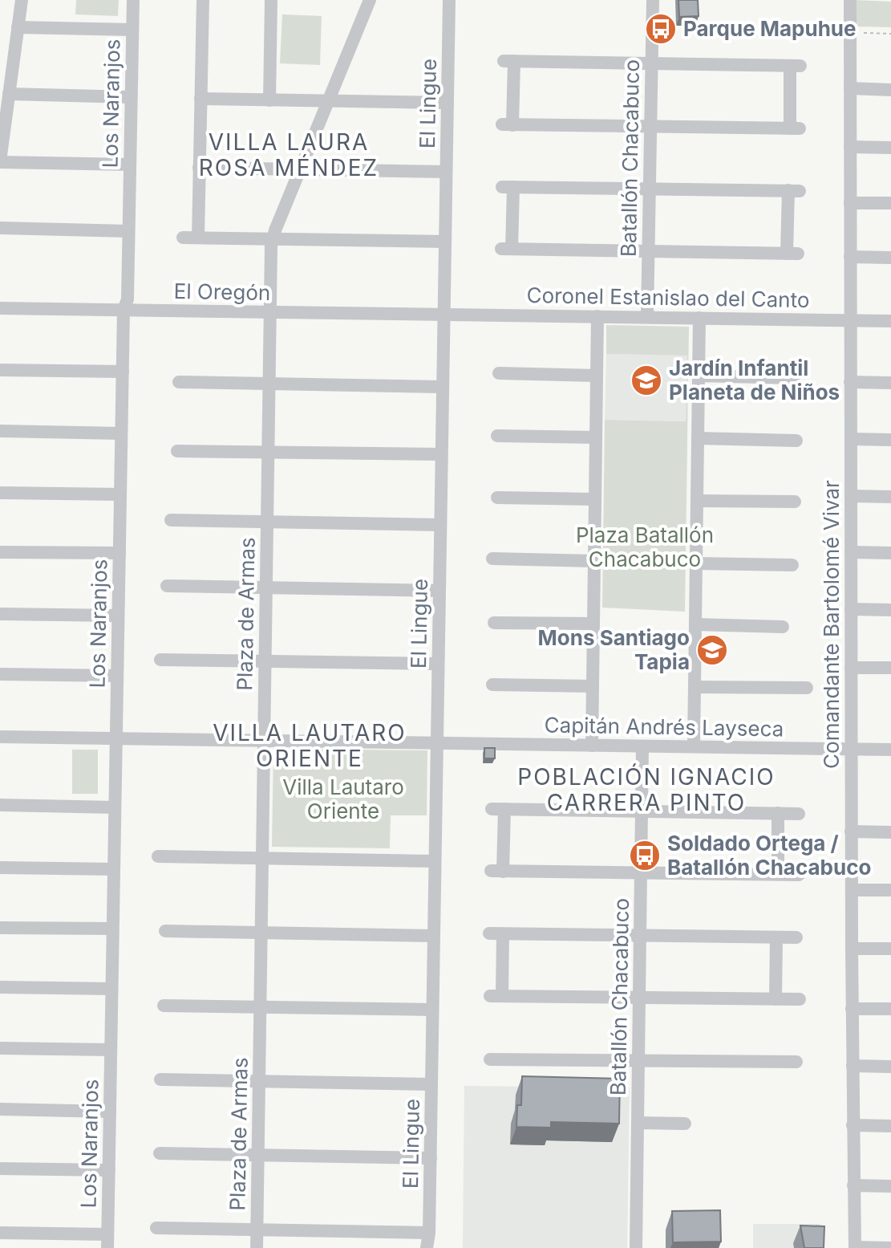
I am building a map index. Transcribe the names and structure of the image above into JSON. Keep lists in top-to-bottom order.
{
  "streets": {
    "street": [
      "Los Naranjos",
      "El Lingue",
      "Batallón Chacabuco",
      "El Oregón",
      "Coronel Estanislao del Canto",
      "Plaza de Armas",
      "Comandante Bartolomé Vivar",
      "Capitán Andrés Layseca"
    ]
  },
  "crossings": [
    ["Los Naranjos", "El Oregón"],
    ["Los Naranjos", "Capitán Andrés Layseca"],
    ["El Lingue", "El Oregón"],
    ["El Lingue", "Coronel Estanislao del Canto"],
    ["El Lingue", "Capitán Andrés Layseca"],
    ["Batallón Chacabuco", "Coronel Estanislao del Canto"],
    ["Batallón Chacabuco", "Capitán Andrés Layseca"],
    ["El Oregón", "Coronel Estanislao del Canto"],
    ["El Oregón", "Plaza de Armas"],
    ["Coronel Estanislao del Canto", "Comandante Bartolomé Vivar"],
    ["Plaza de Armas", "Capitán Andrés Layseca"],
    ["Comandante Bartolomé Vivar", "Capitán Andrés Layseca"]
  ],
  "districts": ["VILLA LAURA ROSA MÉNDEZ", "VILLA LAUTARO ORIENTE", "POBLACIÓN IGNACIO CARRERA PINTO"],
  "parks": ["Plaza Batallón Chacabuco", "Villa Lautaro Oriente"],
  "places": {
    "bus stop": ["Parque Mapuhue", "Soldado Ortega / Batallón Chacabuco"],
    "school or university": ["Jardín Infantil Planeta de Niños", "Mons Santiago Tapia"]
  }
}
